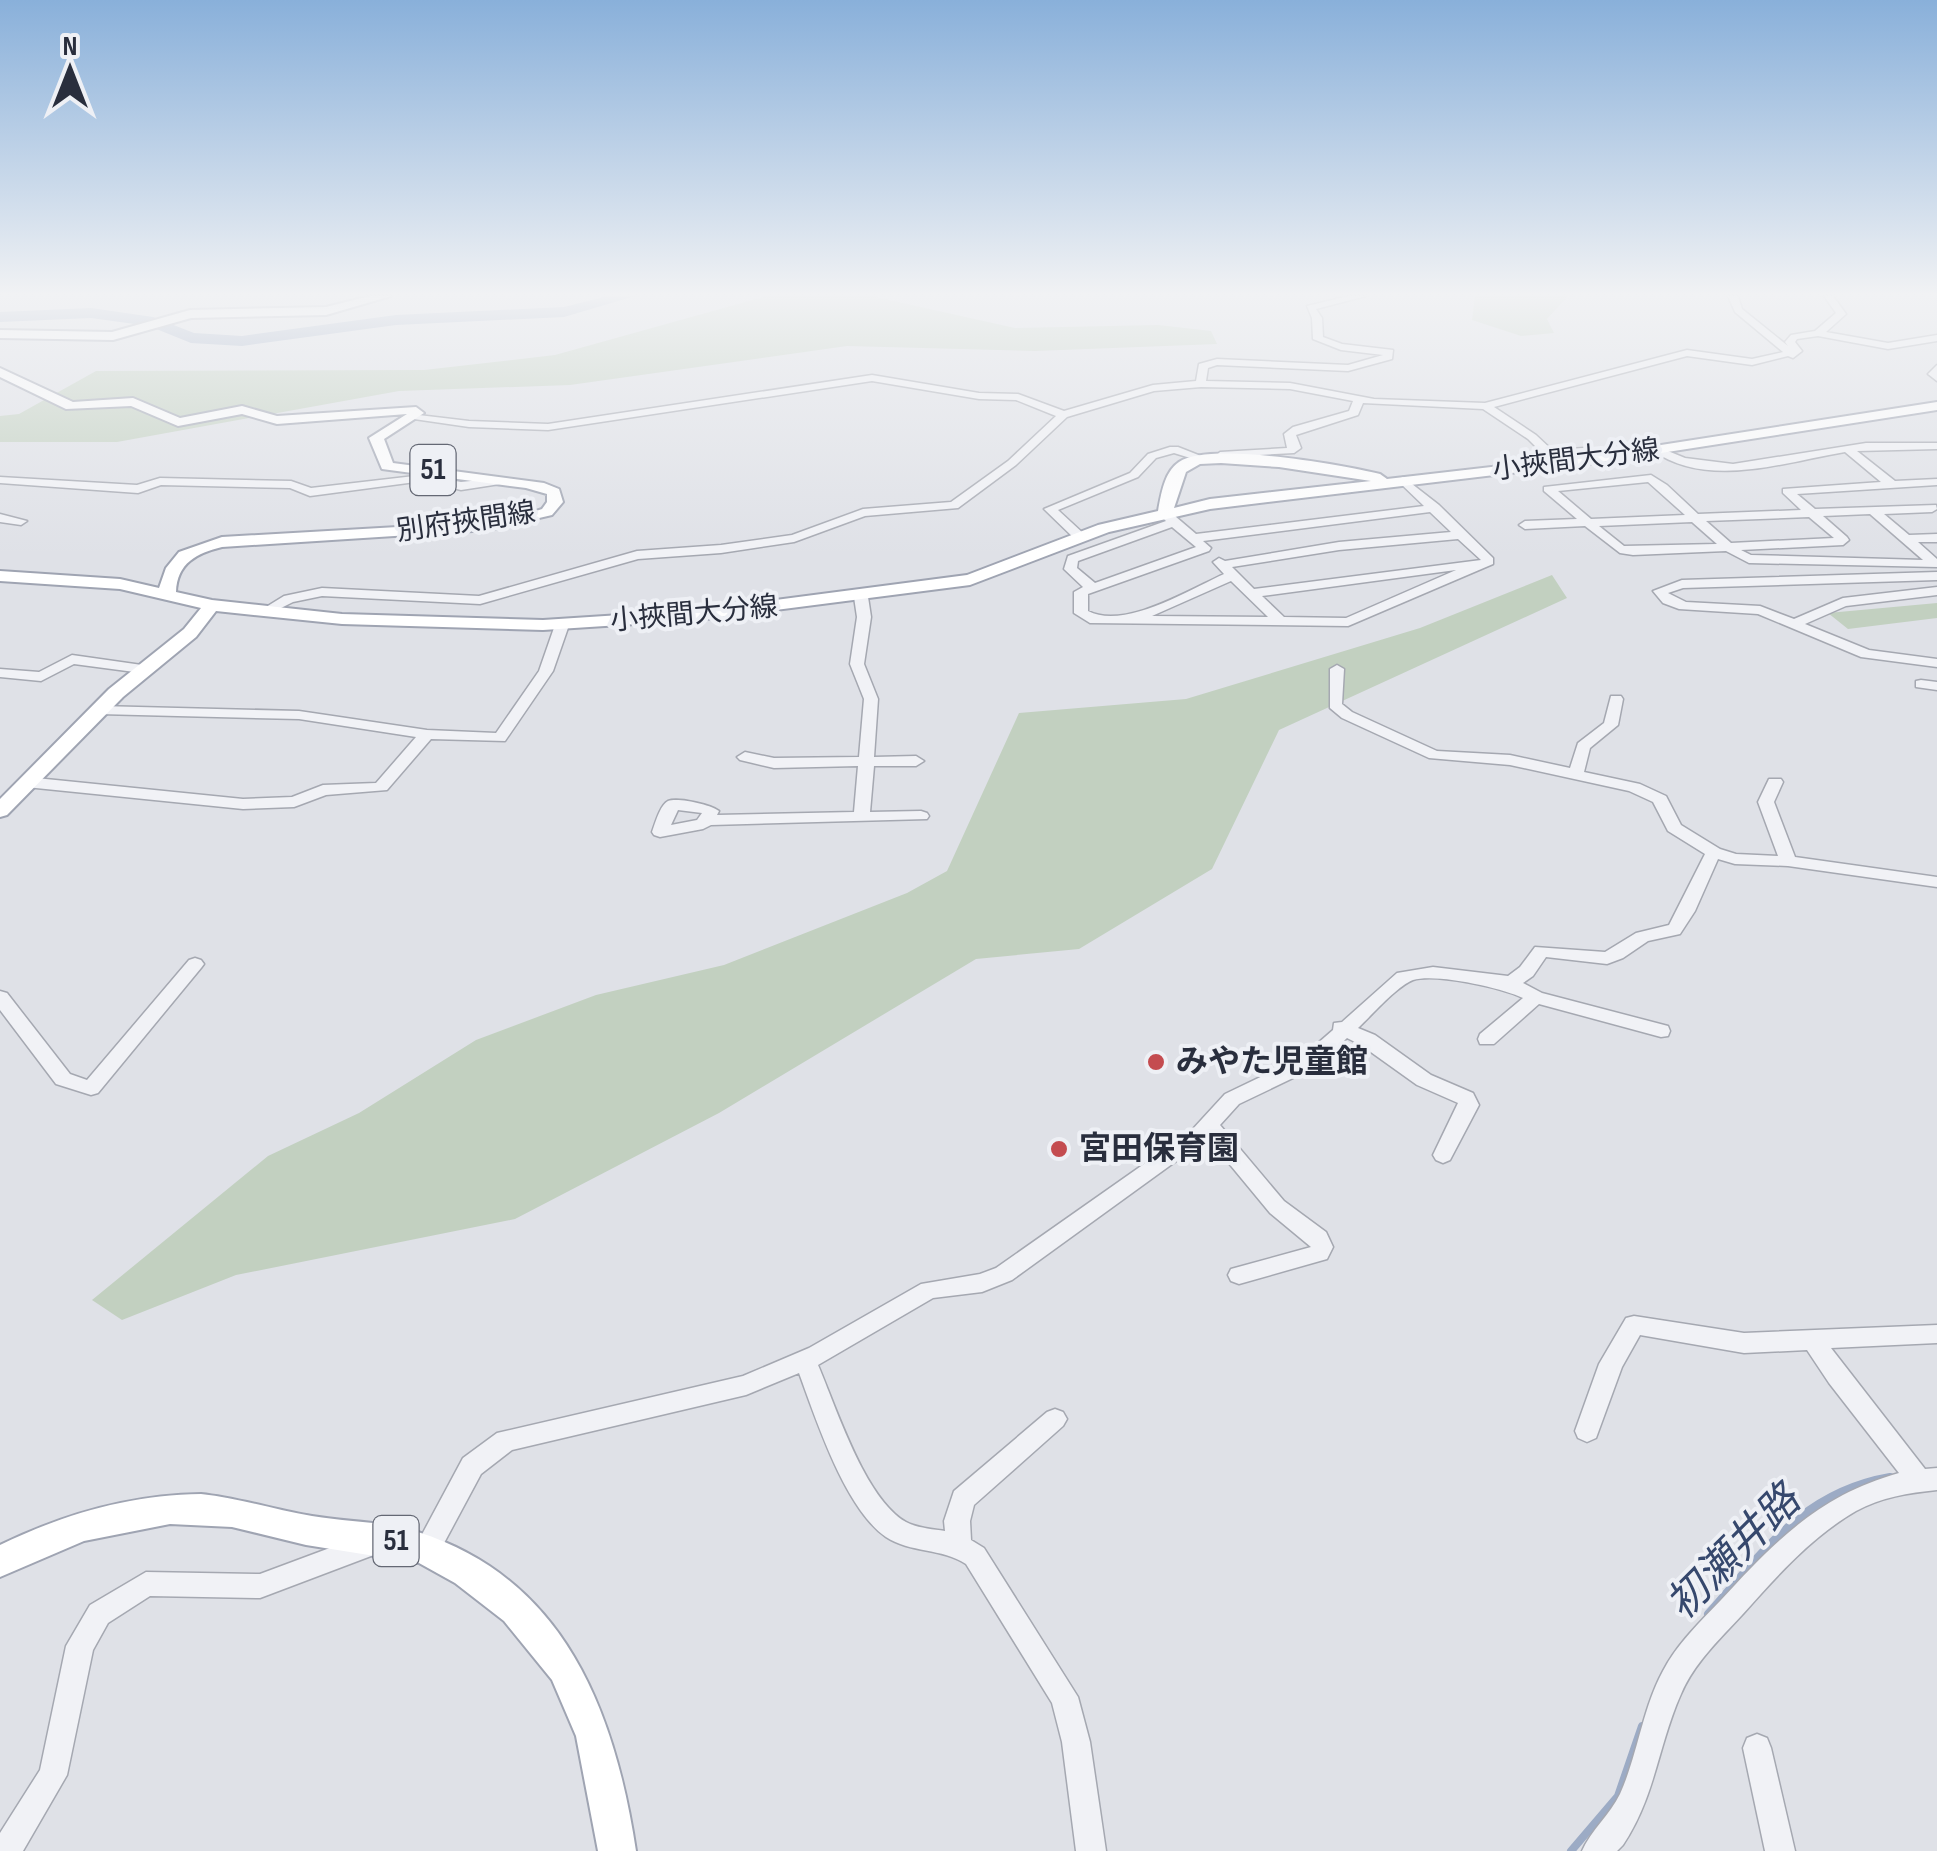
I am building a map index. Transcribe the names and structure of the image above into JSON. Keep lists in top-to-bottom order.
{
  "streets": {
    "main road": ["小挾間大分線", "51", "別府挾間線"]
  },
  "crossings": [
    ["51", "別府挾間線"]
  ],
  "water": ["初瀬井路"],
  "places": ["みやた児童館", "宮田保育園"],
  "north": "top"
}
